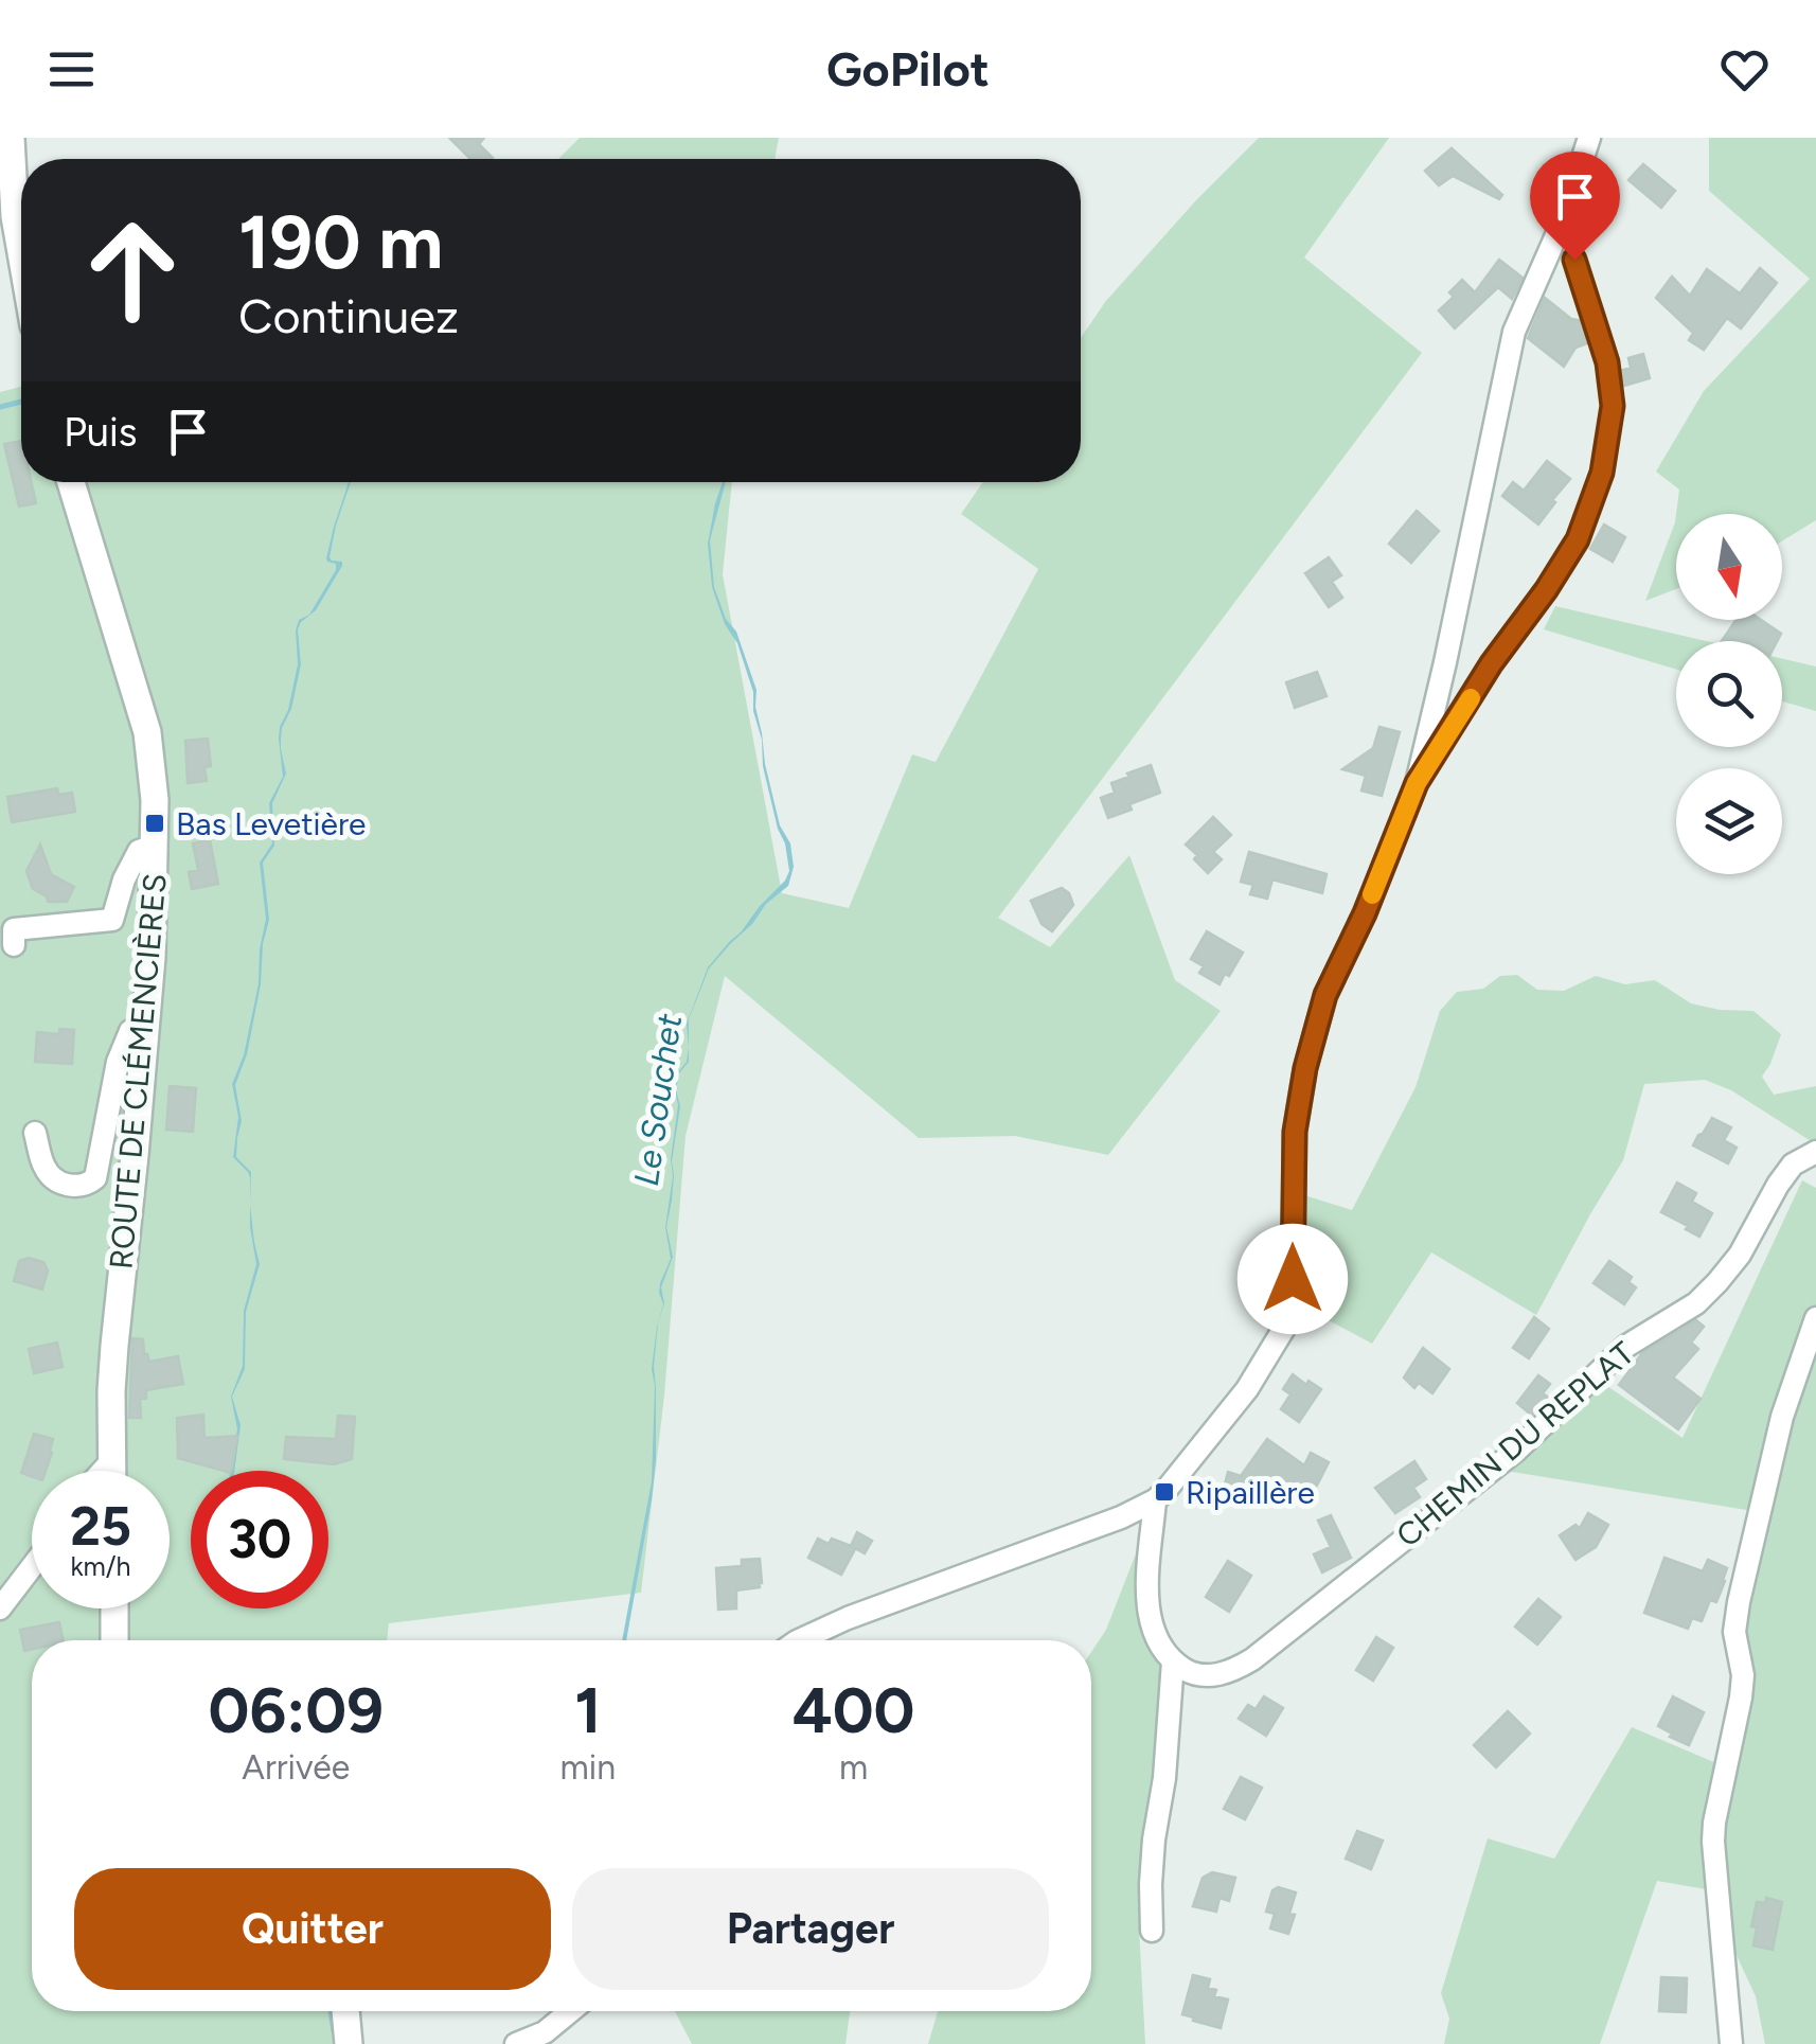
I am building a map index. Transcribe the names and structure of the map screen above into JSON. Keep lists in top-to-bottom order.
{
  "streets": {
    "street": ["ROUTE DE CLÉMENCIÈRES", "CHEMIN DU REPLAT"]
  },
  "water": ["Le Souchet"],
  "places": {
    "transit": ["Bas Levetière", "Ripaillère"]
  },
  "north": "bottom",
  "page": {
    "header": "GoPilot",
    "turn": ["190 m", "Continuez"],
    "then": "Puis",
    "speed": "25 km/h",
    "limit": "30",
    "eta": [
      "06:09",
      "Arrivée",
      "1",
      "min",
      "400",
      "m"
    ],
    "buttons": ["Quitter", "Partager"]
  }
}
